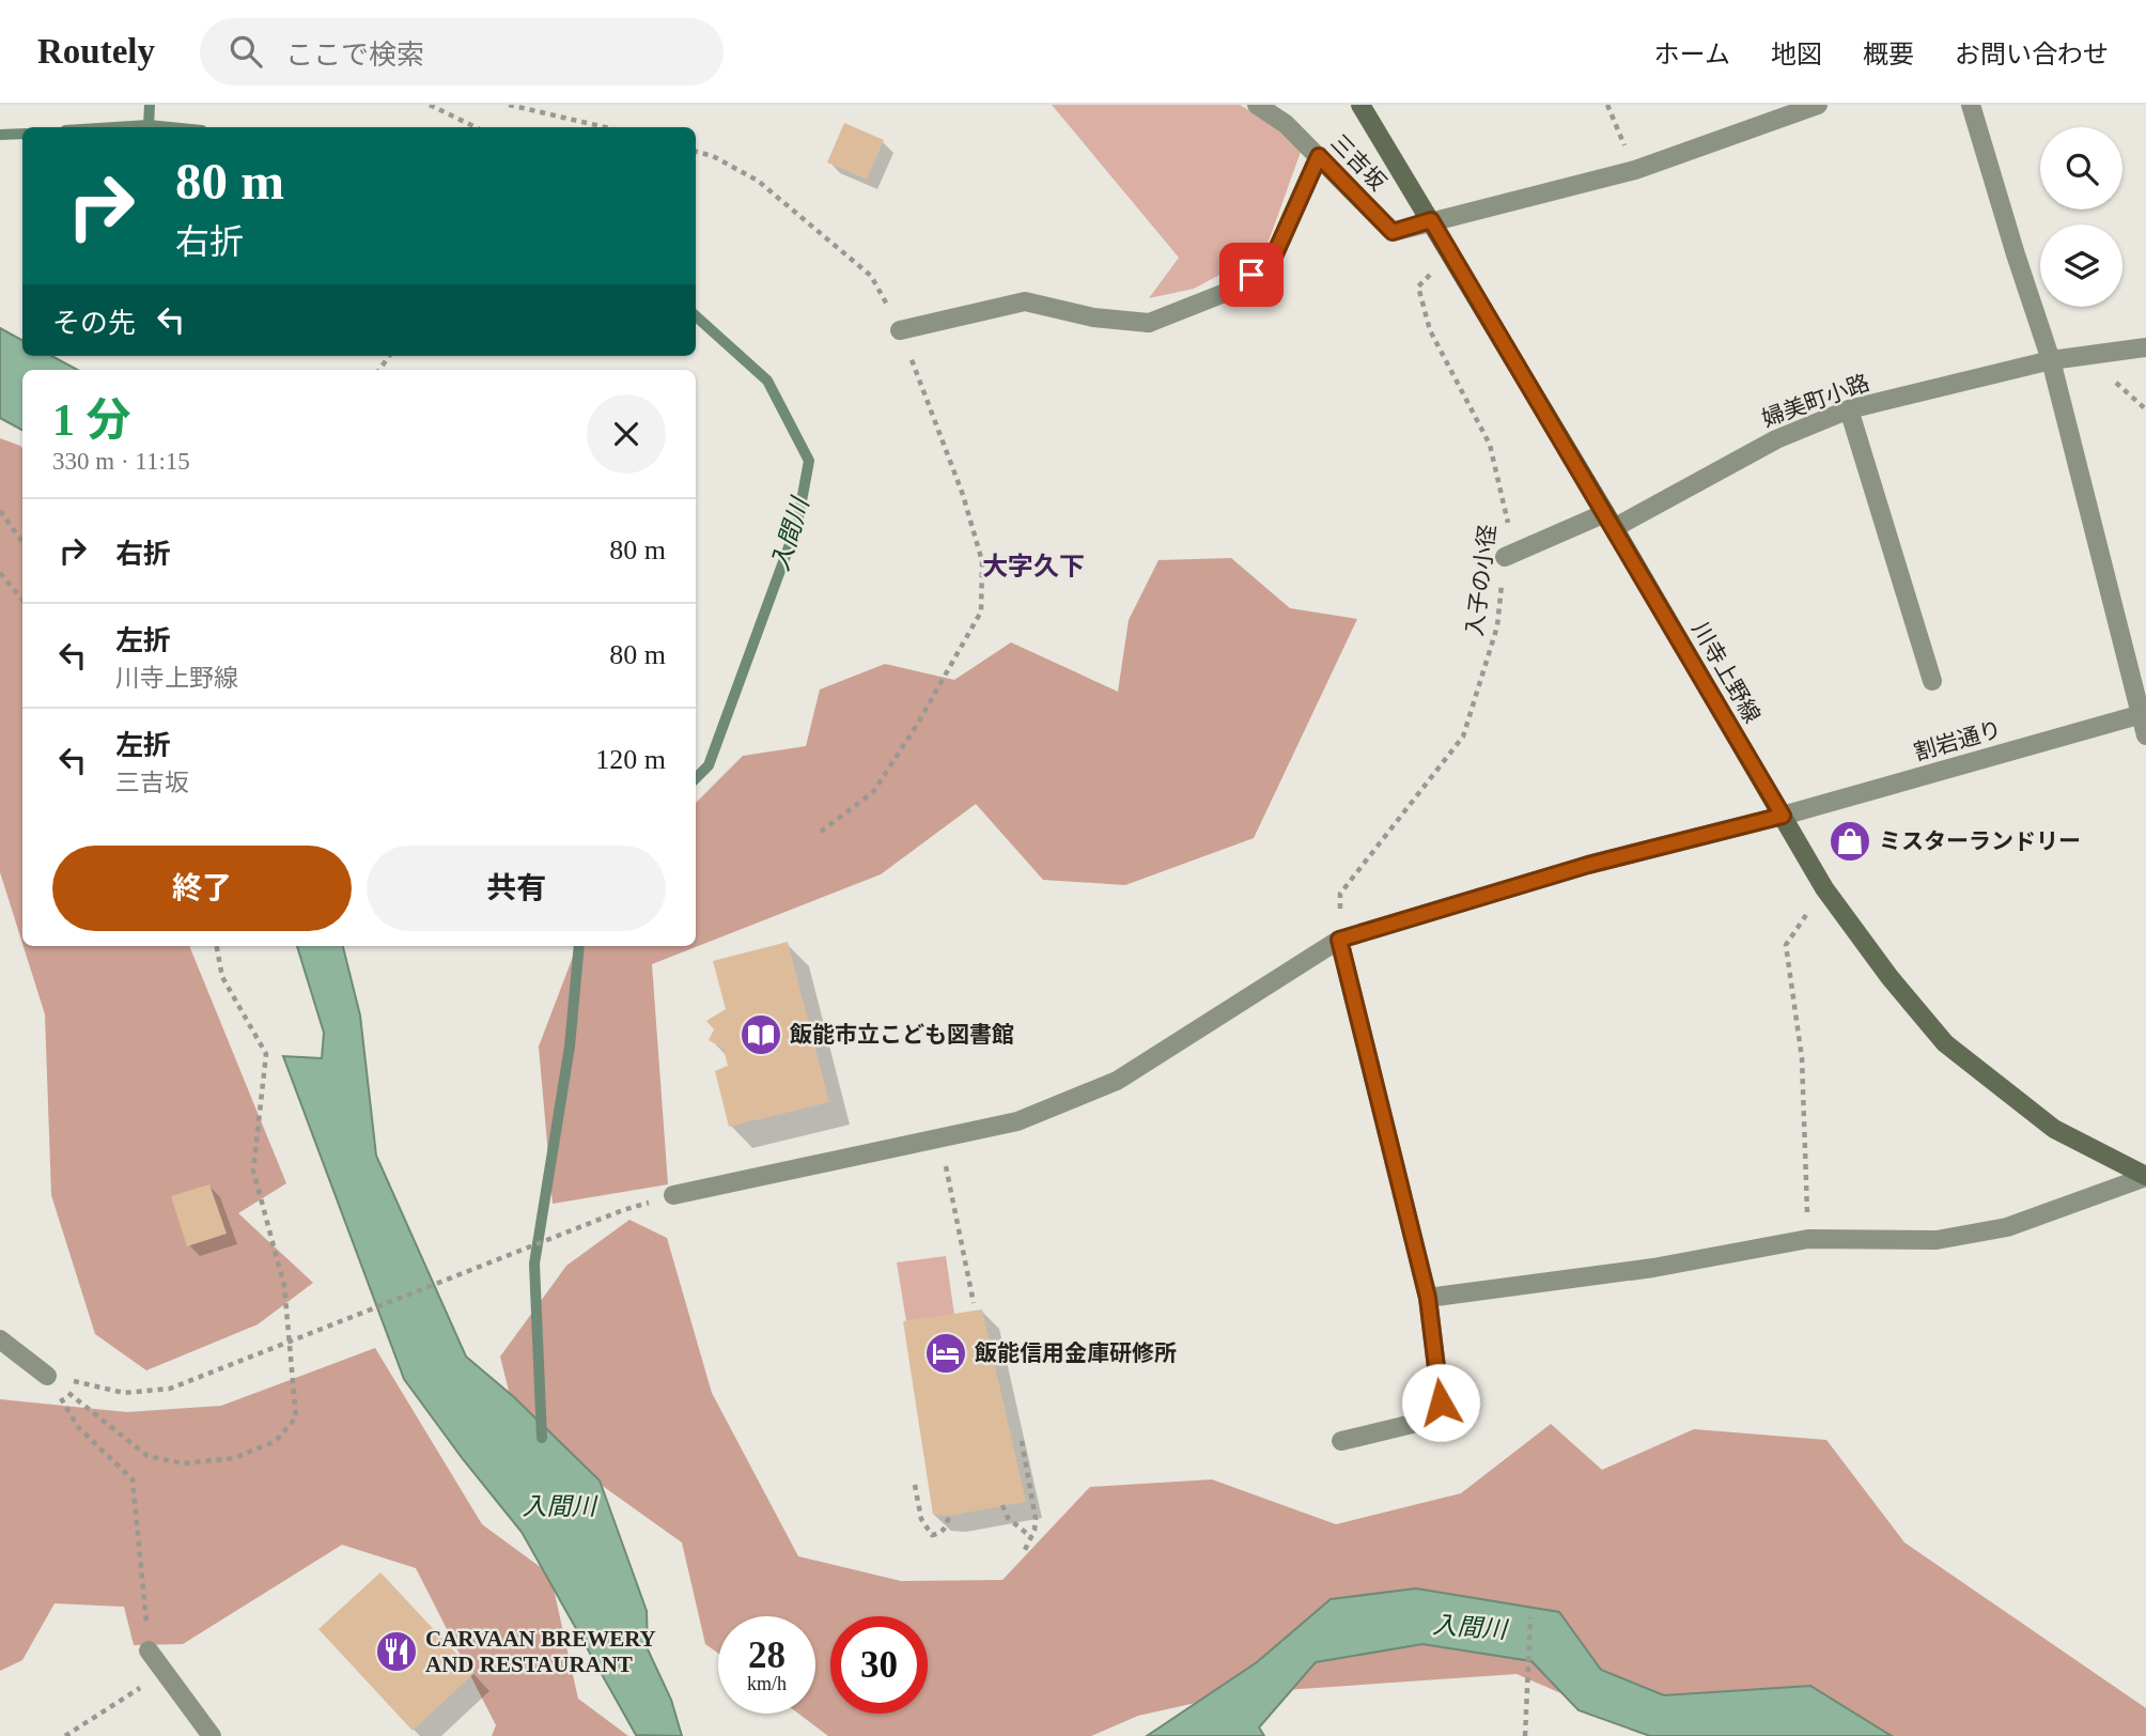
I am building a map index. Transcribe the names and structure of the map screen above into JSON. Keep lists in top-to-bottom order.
{
  "streets": {
    "street": [
      "三吉坂",
      "婦美町小路",
      "川寺上野線",
      "割岩通り"
    ],
    "path": ["入子の小径"]
  },
  "crossings": [
    ["三吉坂", "川寺上野線"],
    ["婦美町小路", "入子の小径"],
    ["婦美町小路", "川寺上野線"],
    ["入子の小径", "川寺上野線"],
    ["入子の小径", "割岩通り"],
    ["川寺上野線", "割岩通り"]
  ],
  "districts": ["大字久下"],
  "water": ["入間川"],
  "places": {
    "shop": ["ミスターランドリー"],
    "library": ["飯能市立こども図書館"],
    "hotel": ["飯能信用金庫研修所"],
    "restaurant": ["CARVAAN BREWERY AND RESTAURANT"]
  },
  "page": {
    "header": "Routely",
    "search": "ここで検索",
    "nav": [
      "ホーム",
      "地図",
      "概要",
      "お問い合わせ"
    ],
    "turn": ["80 m", "右折"],
    "then": "その先",
    "heading": ["1 分", "330 m · 11:15"],
    "list": [
      {
        "name": "右折",
        "value": "80 m"
      },
      {
        "name": "左折",
        "note": "川寺上野線",
        "value": "80 m"
      },
      {
        "name": "左折",
        "note": "三吉坂",
        "value": "120 m"
      }
    ],
    "buttons": ["終了", "共有"],
    "speed": "28 km/h",
    "limit": "30"
  }
}
